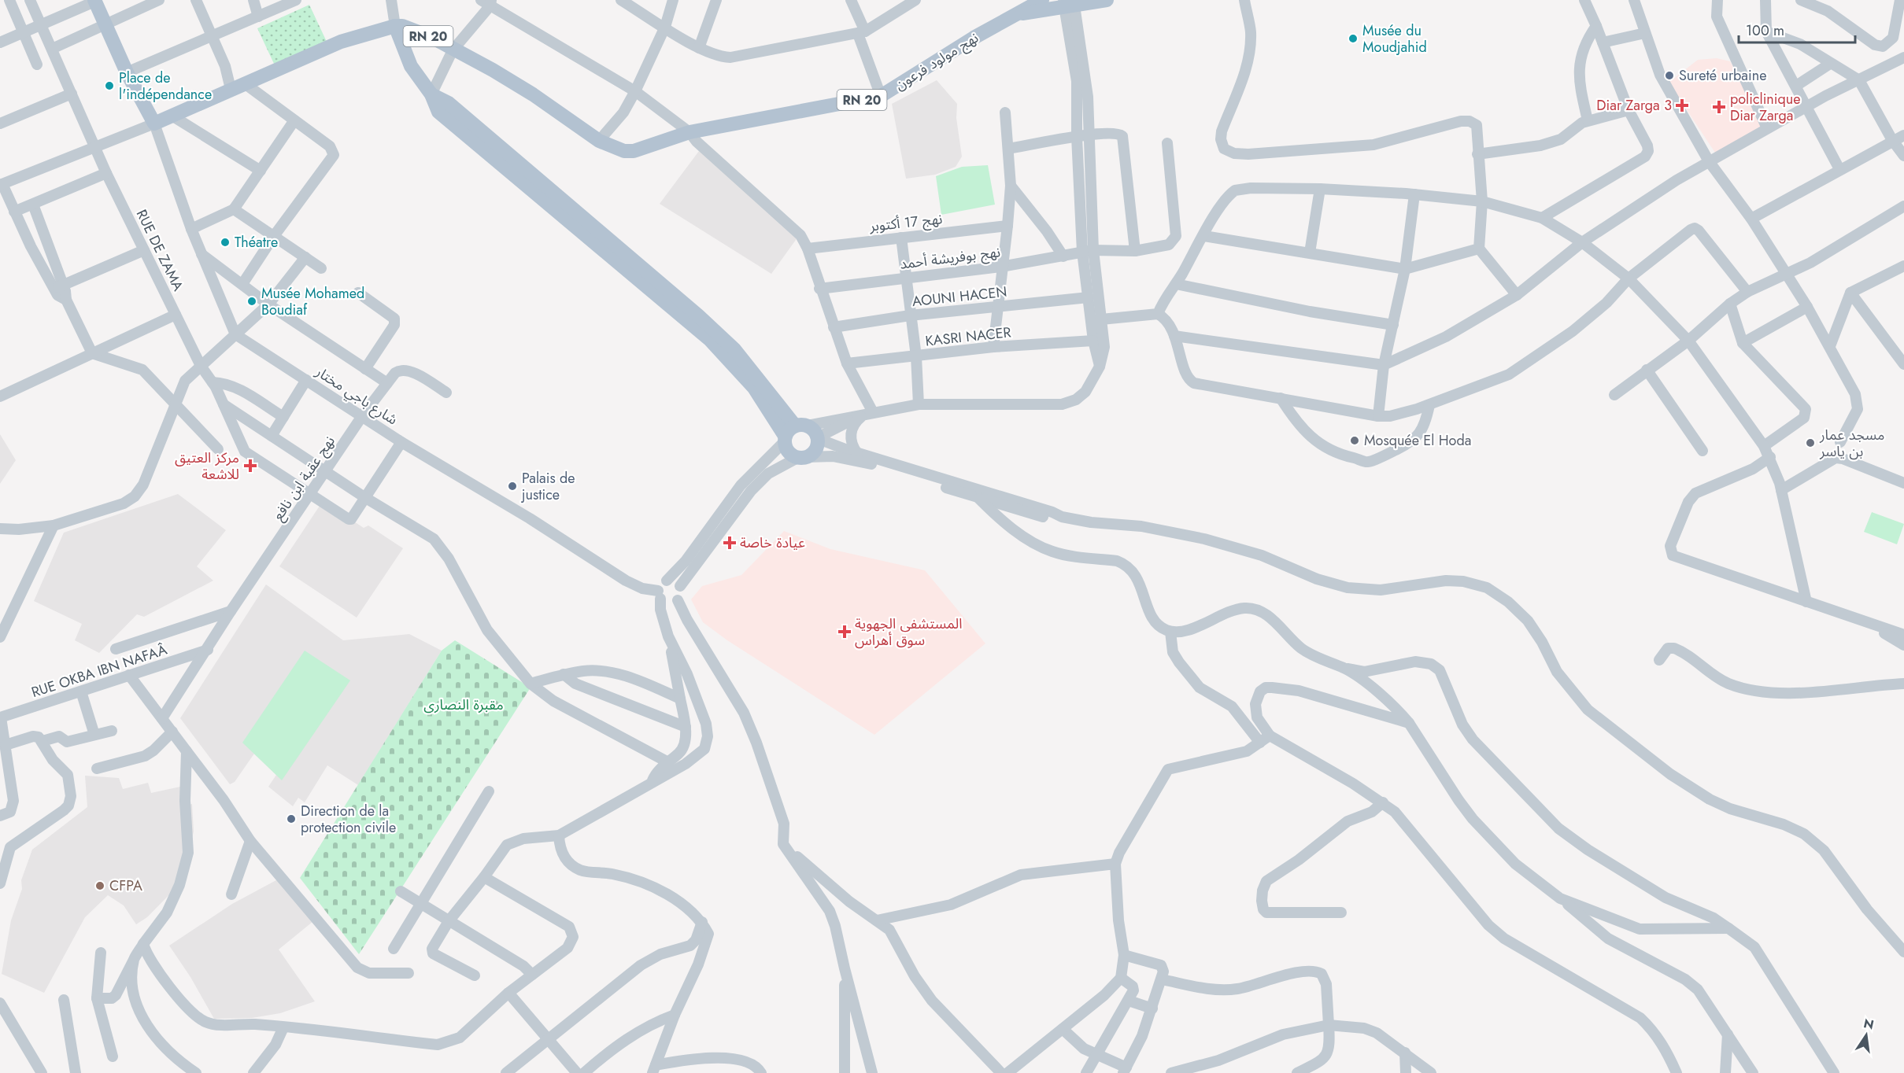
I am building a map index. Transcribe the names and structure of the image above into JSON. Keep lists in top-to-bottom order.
{
  "streets": {
    "main road": ["RN 20", "نهج مولود فرعون"],
    "street": [
      "نهج 17 أكتوبر",
      "RUE DE ZAMA",
      "نهج بوفريشة أحمد",
      "AOUNI HACEN",
      "KASRI NACER",
      "شارع باجي مختار",
      "نهج عقبة ابن نافع",
      "RUE OKBA IBN NAFAÂ"
    ]
  },
  "crossings": [
    ["RN 20", "نهج مولود فرعون"],
    ["RUE DE ZAMA", "نهج عقبة ابن نافع"],
    ["شارع باجي مختار", "نهج عقبة ابن نافع"],
    ["نهج عقبة ابن نافع", "RUE OKBA IBN NAFAÂ"]
  ],
  "parks": ["مقبرة النصارى"],
  "places": {
    "other": [
      "Musée du Moudjahid",
      "Sureté urbaine",
      "Place de l'indépendance",
      "Théatre",
      "Musée Mohamed Boudiaf",
      "Mosquée El Hoda",
      "مسجد عمار بن ياسر",
      "Palais de justice",
      "Direction de la protection civile",
      "CFPA"
    ],
    "health": [
      "Diar Zarga 3",
      "policlinique Diar Zarga",
      "مركز العتيق للاشعة",
      "عيادة خاصة",
      "المستشفى الجهوية سوق أهراس"
    ]
  },
  "scale_bar": "100 m",
  "north": "top"
}
